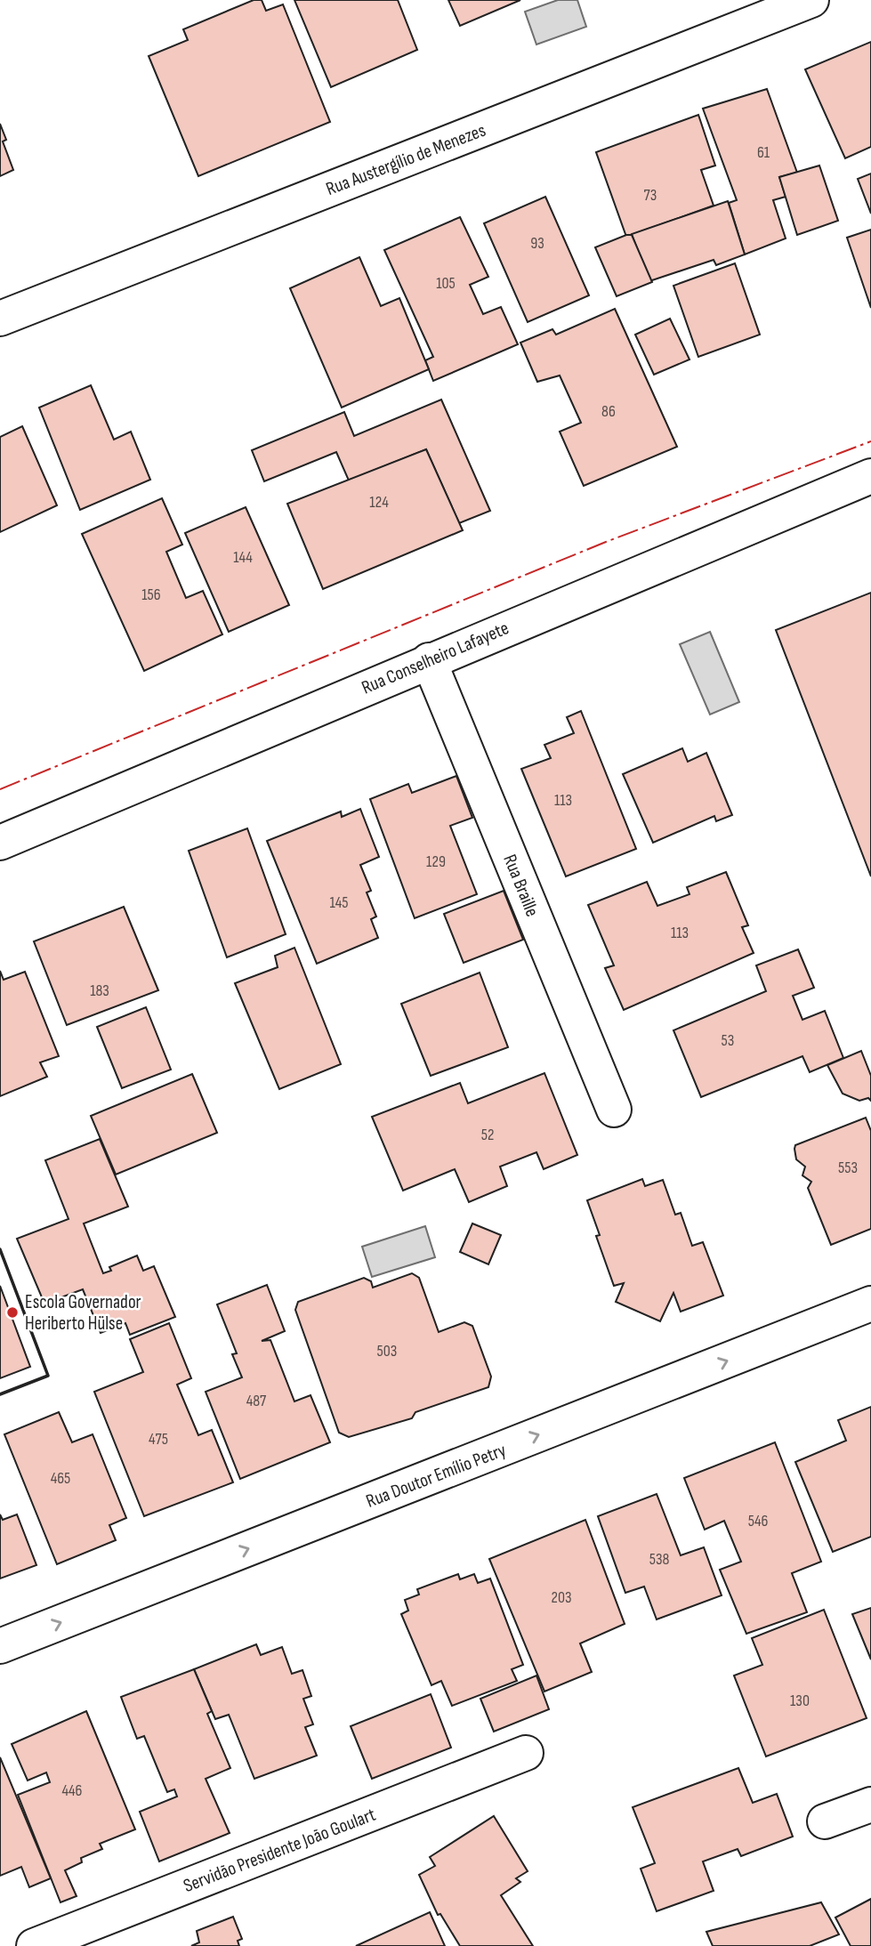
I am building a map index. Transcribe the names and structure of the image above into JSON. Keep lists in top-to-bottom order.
{
  "streets": {
    "street": [
      "Rua Austergílio de Menezes",
      "Rua Conselheiro Lafayete",
      "Rua Braille",
      "Rua Doutor Emílio Petry",
      "Servidão Presidente João Goulart"
    ]
  },
  "crossings": [
    ["Rua Conselheiro Lafayete", "Rua Braille"]
  ],
  "one_way": ["Rua Doutor Emílio Petry"],
  "places": ["Escola Governador Heriberto Hülse"],
  "house_numbers": [
    "61",
    "73",
    "93",
    "105",
    "86",
    "124",
    "144",
    "156",
    "113",
    "129",
    "145",
    "113",
    "183",
    "53",
    "52",
    "553",
    "503",
    "487",
    "475",
    "465",
    "546",
    "538",
    "203",
    "130",
    "446"
  ]
}
